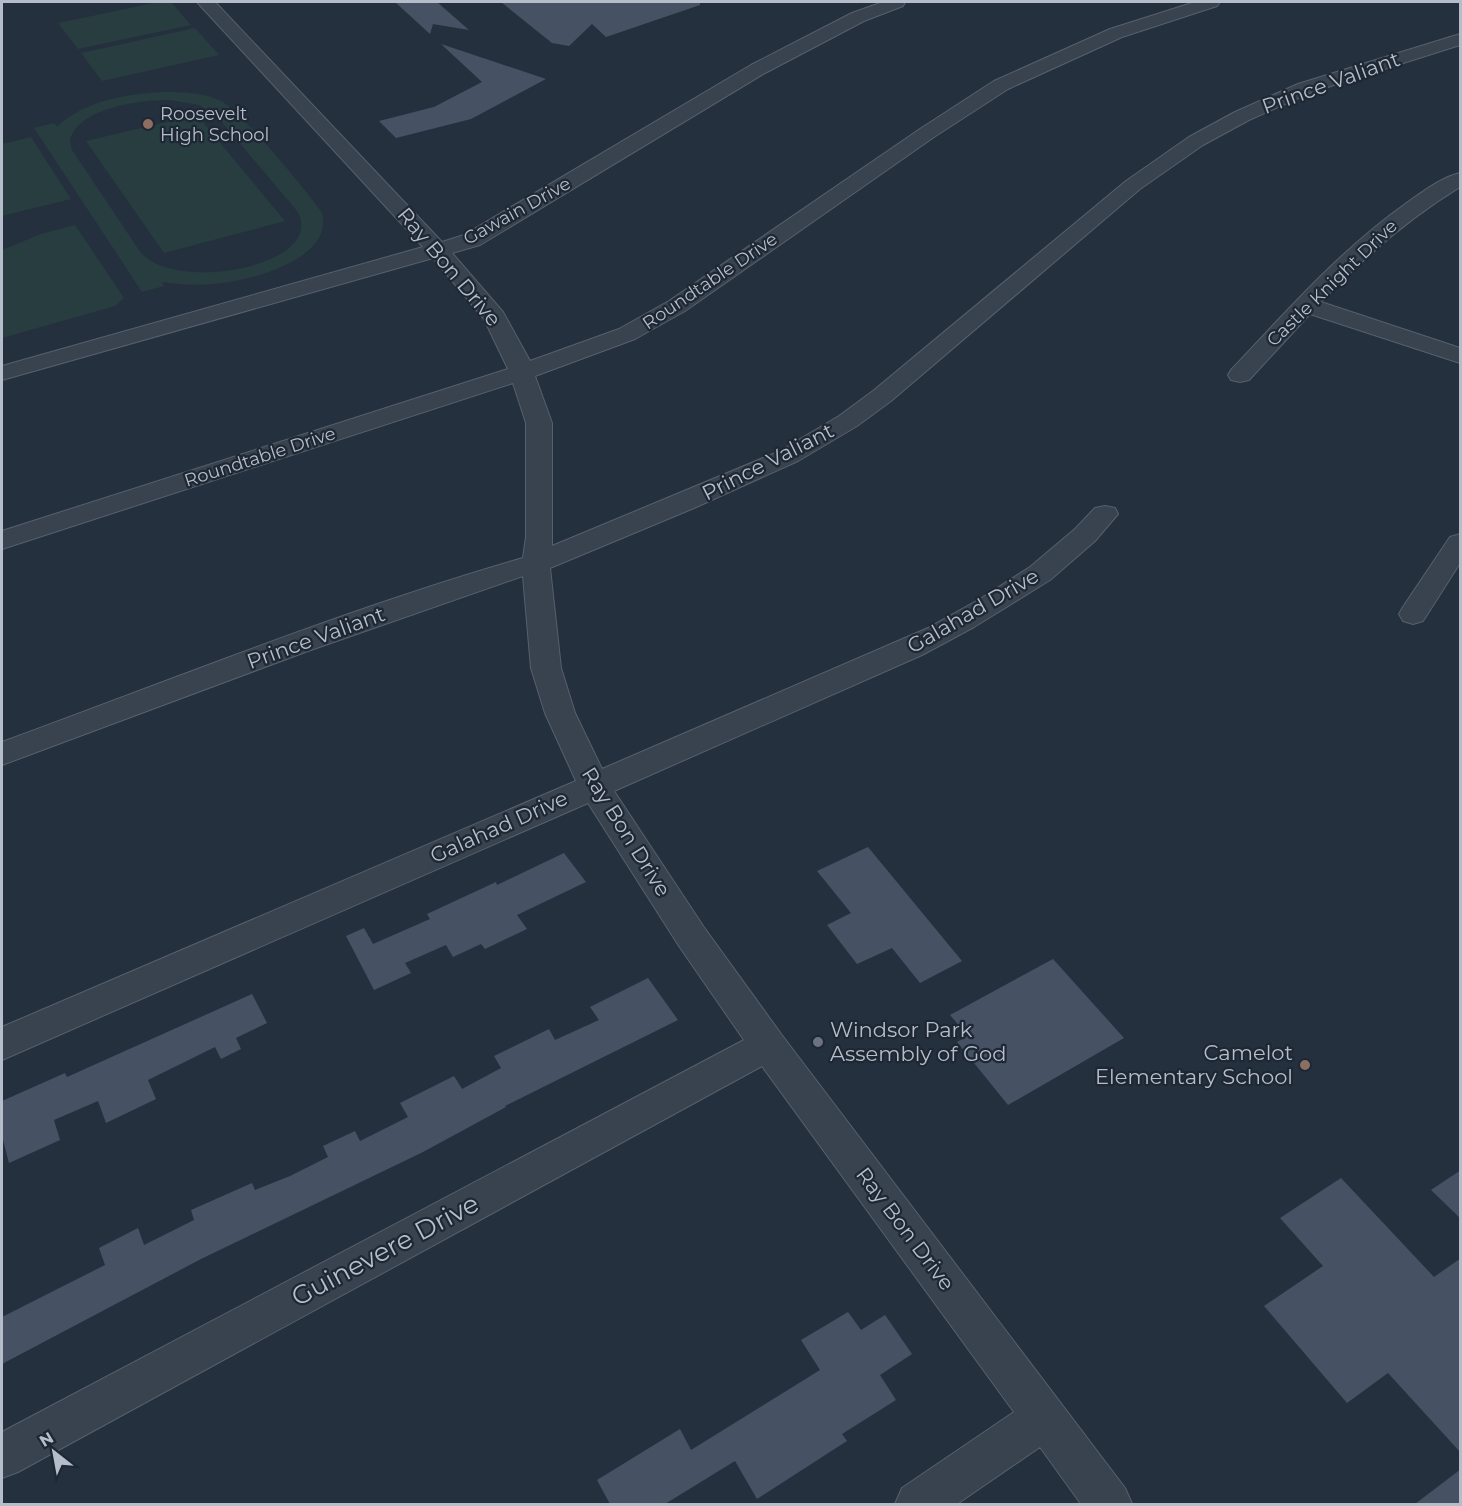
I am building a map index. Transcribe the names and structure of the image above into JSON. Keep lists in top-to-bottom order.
{
  "streets": {
    "street": [
      "Prince Valiant",
      "Gawain Drive",
      "Ray Bon Drive",
      "Roundtable Drive",
      "Castle Knight Drive",
      "Galahad Drive",
      "Guinevere Drive"
    ]
  },
  "crossings": [
    ["Prince Valiant", "Ray Bon Drive"],
    ["Gawain Drive", "Ray Bon Drive"],
    ["Ray Bon Drive", "Roundtable Drive"],
    ["Ray Bon Drive", "Galahad Drive"],
    ["Ray Bon Drive", "Guinevere Drive"]
  ],
  "places": ["Roosevelt High School", "Windsor Park Assembly of God", "Camelot Elementary School"],
  "north": "top left"
}
